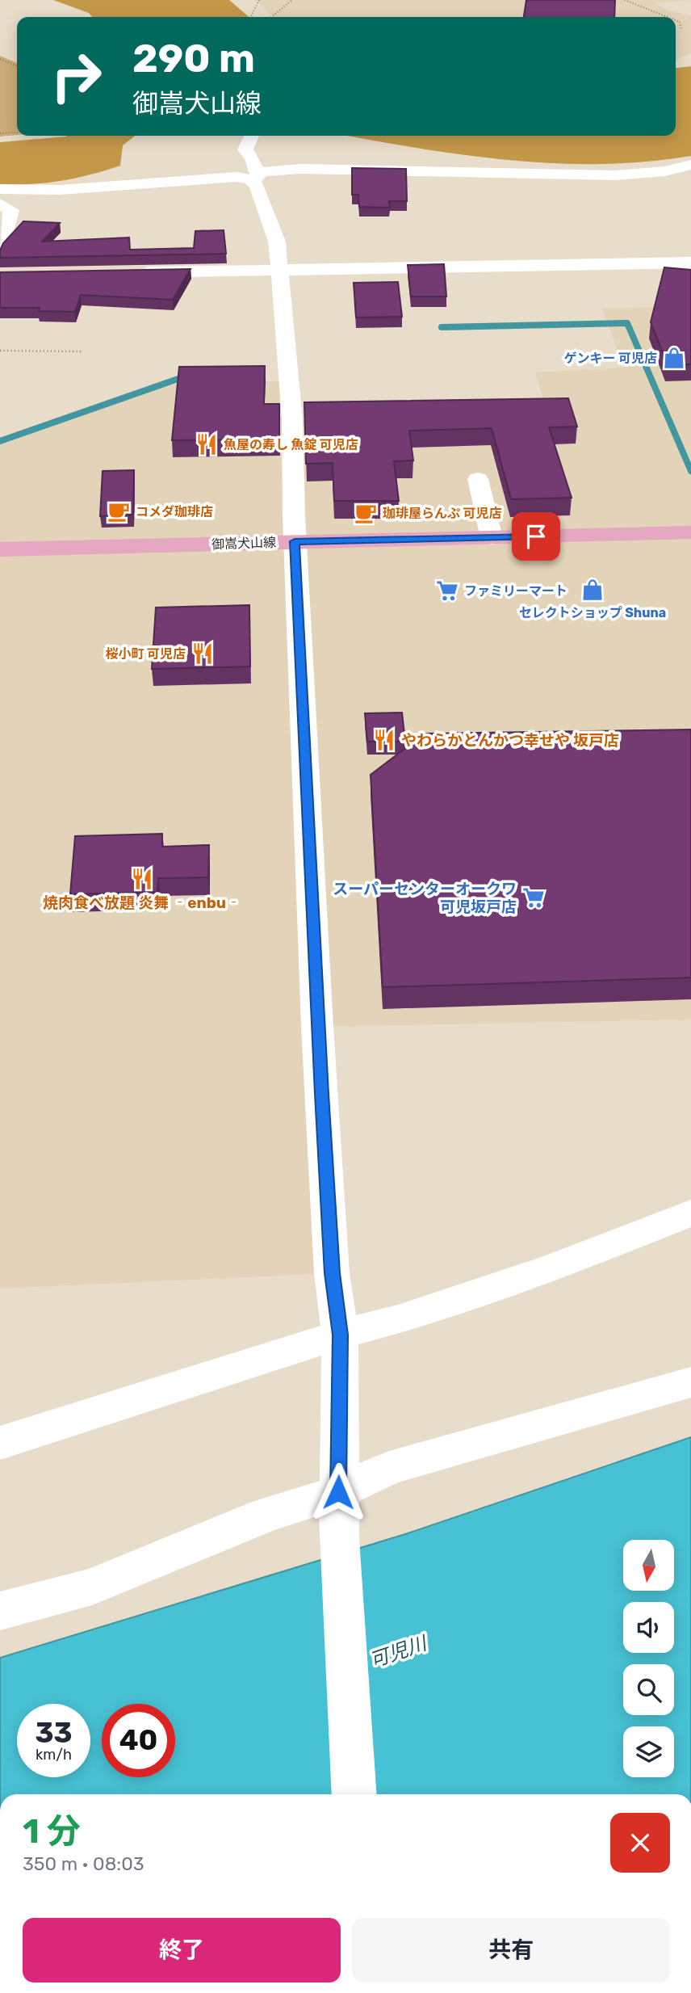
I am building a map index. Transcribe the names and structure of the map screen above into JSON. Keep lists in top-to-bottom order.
{
  "streets": {
    "main road": ["御嵩犬山線"]
  },
  "water": ["可児川"],
  "places": {
    "shop": ["ゲンキー 可児店", "セレクトショップ Shuna"],
    "restaurant": [
      "魚屋の寿し 魚錠 可児店",
      "桜小町 可児店",
      "やわらかとんかつ幸せや 坂戸店",
      "焼肉食べ放題 炎舞 ‐enbu‐"
    ],
    "cafe": ["コメダ珈琲店", "珈琲屋らんぷ 可児店"],
    "supermarket": ["ファミリーマート", "スーパーセンターオークワ 可児坂戸店"]
  },
  "north": "bottom",
  "page": {
    "turn": ["290 m", "御嵩犬山線"],
    "speed": "33 km/h",
    "limit": "40",
    "heading": ["1 分", "350 m · 08:03"],
    "buttons": ["終了", "共有"]
  }
}
